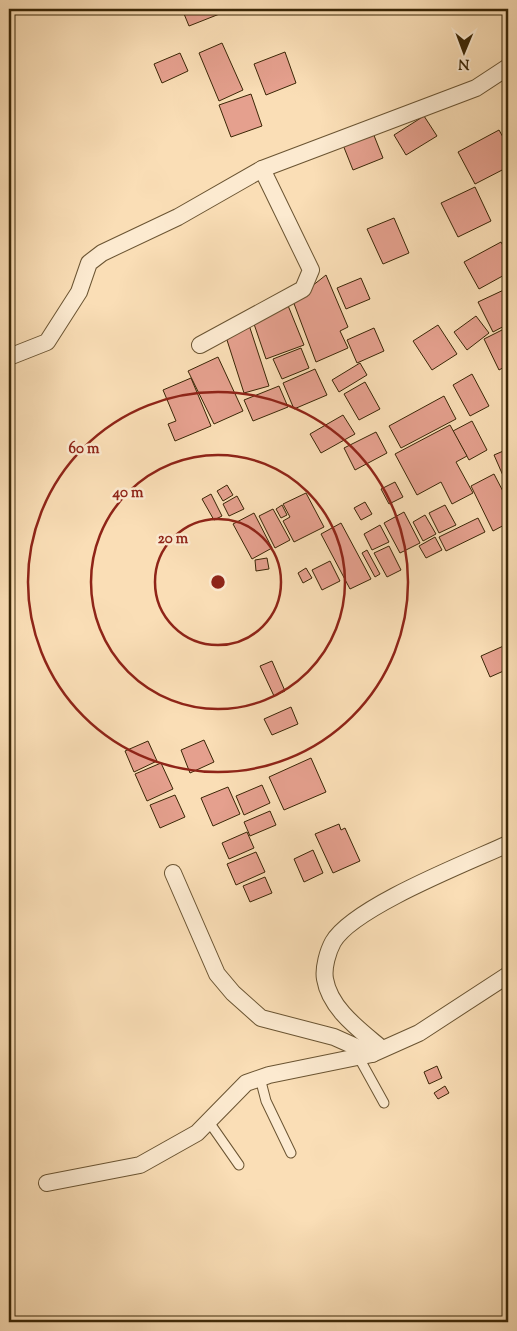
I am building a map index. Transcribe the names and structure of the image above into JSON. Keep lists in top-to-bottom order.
{
  "north": "bottom",
  "rings": ["60 m", "40 m", "20 m"]
}
